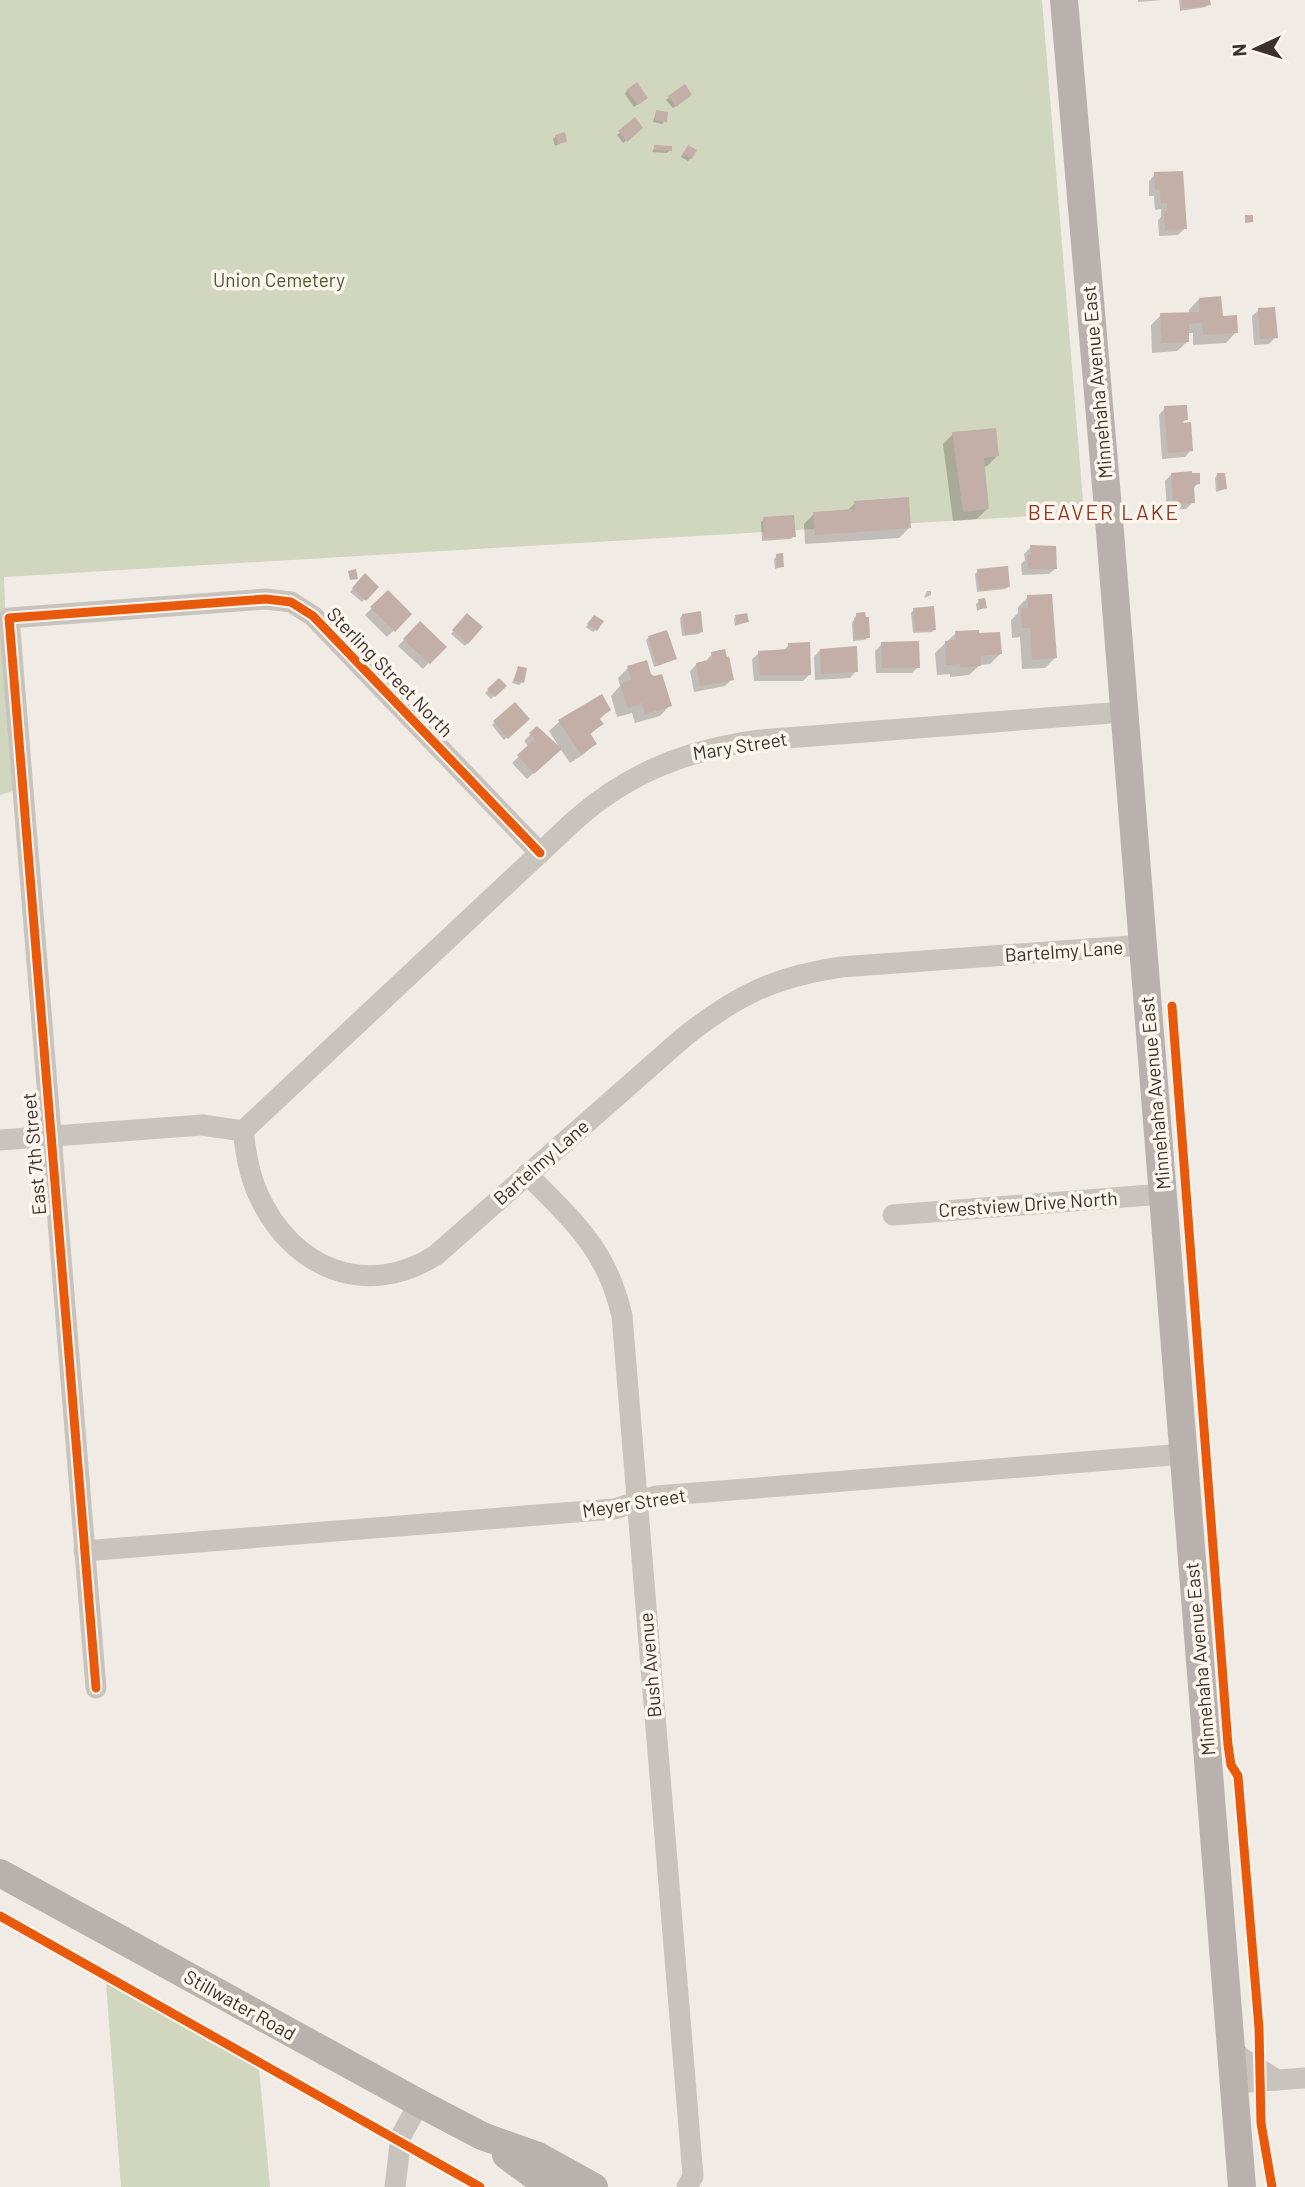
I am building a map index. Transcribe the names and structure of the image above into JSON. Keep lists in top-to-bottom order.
{
  "streets": {
    "main road": ["Minnehaha Avenue East", "Stillwater Road"],
    "street": [
      "Sterling Street North",
      "Mary Street",
      "Bartelmy Lane",
      "East 7th Street",
      "Crestview Drive North",
      "Meyer Street",
      "Bush Avenue"
    ]
  },
  "crossings": [
    ["Minnehaha Avenue East", "Mary Street"],
    ["Minnehaha Avenue East", "Bartelmy Lane"],
    ["Minnehaha Avenue East", "Crestview Drive North"],
    ["Minnehaha Avenue East", "Meyer Street"],
    ["Sterling Street North", "Mary Street"],
    ["Sterling Street North", "East 7th Street"],
    ["Mary Street", "Bartelmy Lane"],
    ["Bartelmy Lane", "Bush Avenue"],
    ["East 7th Street", "Meyer Street"],
    ["Meyer Street", "Bush Avenue"]
  ],
  "districts": ["BEAVER LAKE"],
  "parks": ["Union Cemetery"],
  "north": "left"
}
